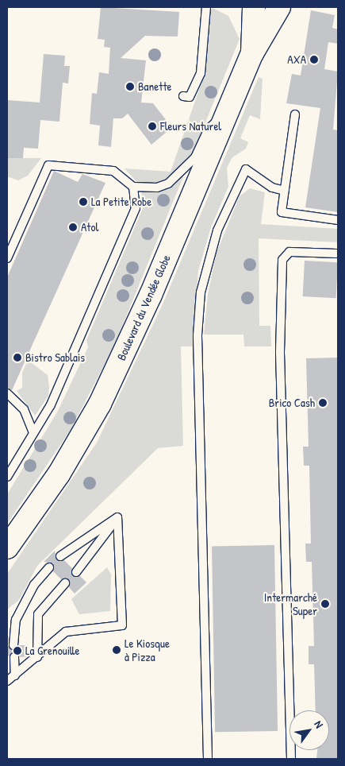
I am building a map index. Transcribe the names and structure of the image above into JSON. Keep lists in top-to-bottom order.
{
  "streets": {
    "main road": ["Boulevard du Vendée Globe"]
  },
  "places": [
    "AXA",
    "Banette",
    "Fleurs Naturel",
    "La Petite Robe",
    "Atol",
    "Bistro Sablais",
    "Brico Cash",
    "Intermarché Super",
    "Le Kiosque à Pizza",
    "La Grenouille"
  ],
  "north": "top right"
}
